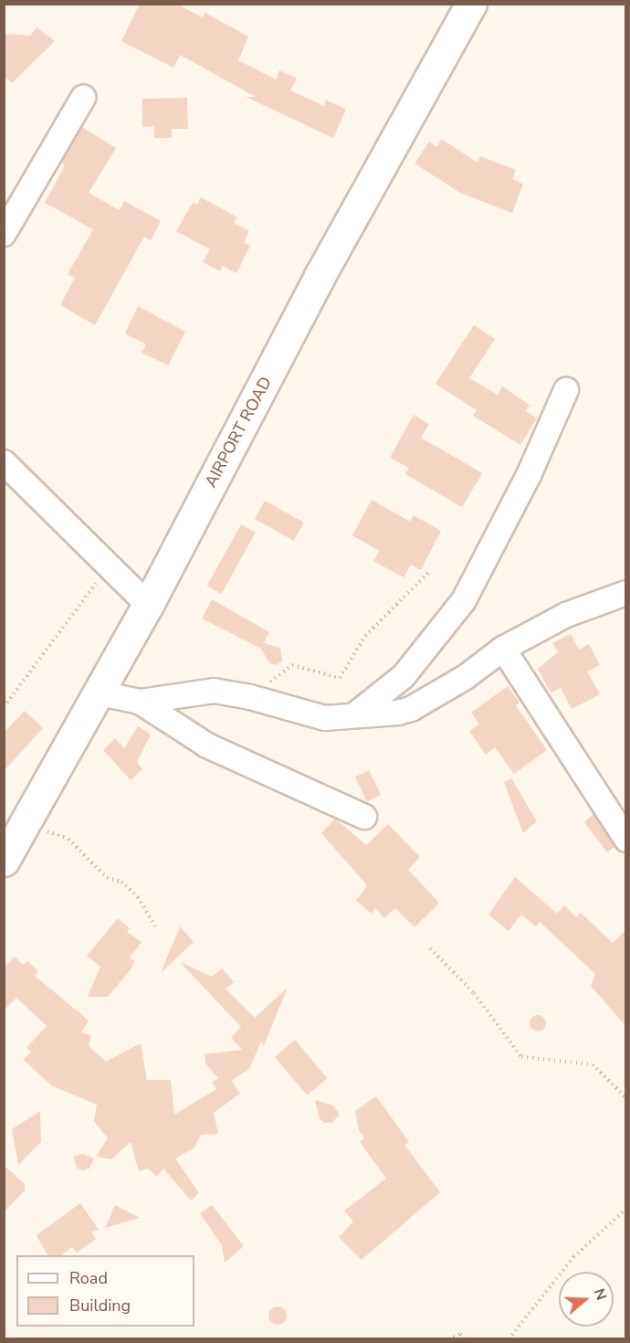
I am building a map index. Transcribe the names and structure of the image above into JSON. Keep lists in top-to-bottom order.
{
  "streets": {
    "street": ["AIRPORT ROAD"]
  },
  "legend": ["Road", "Building"],
  "north": "right"
}
